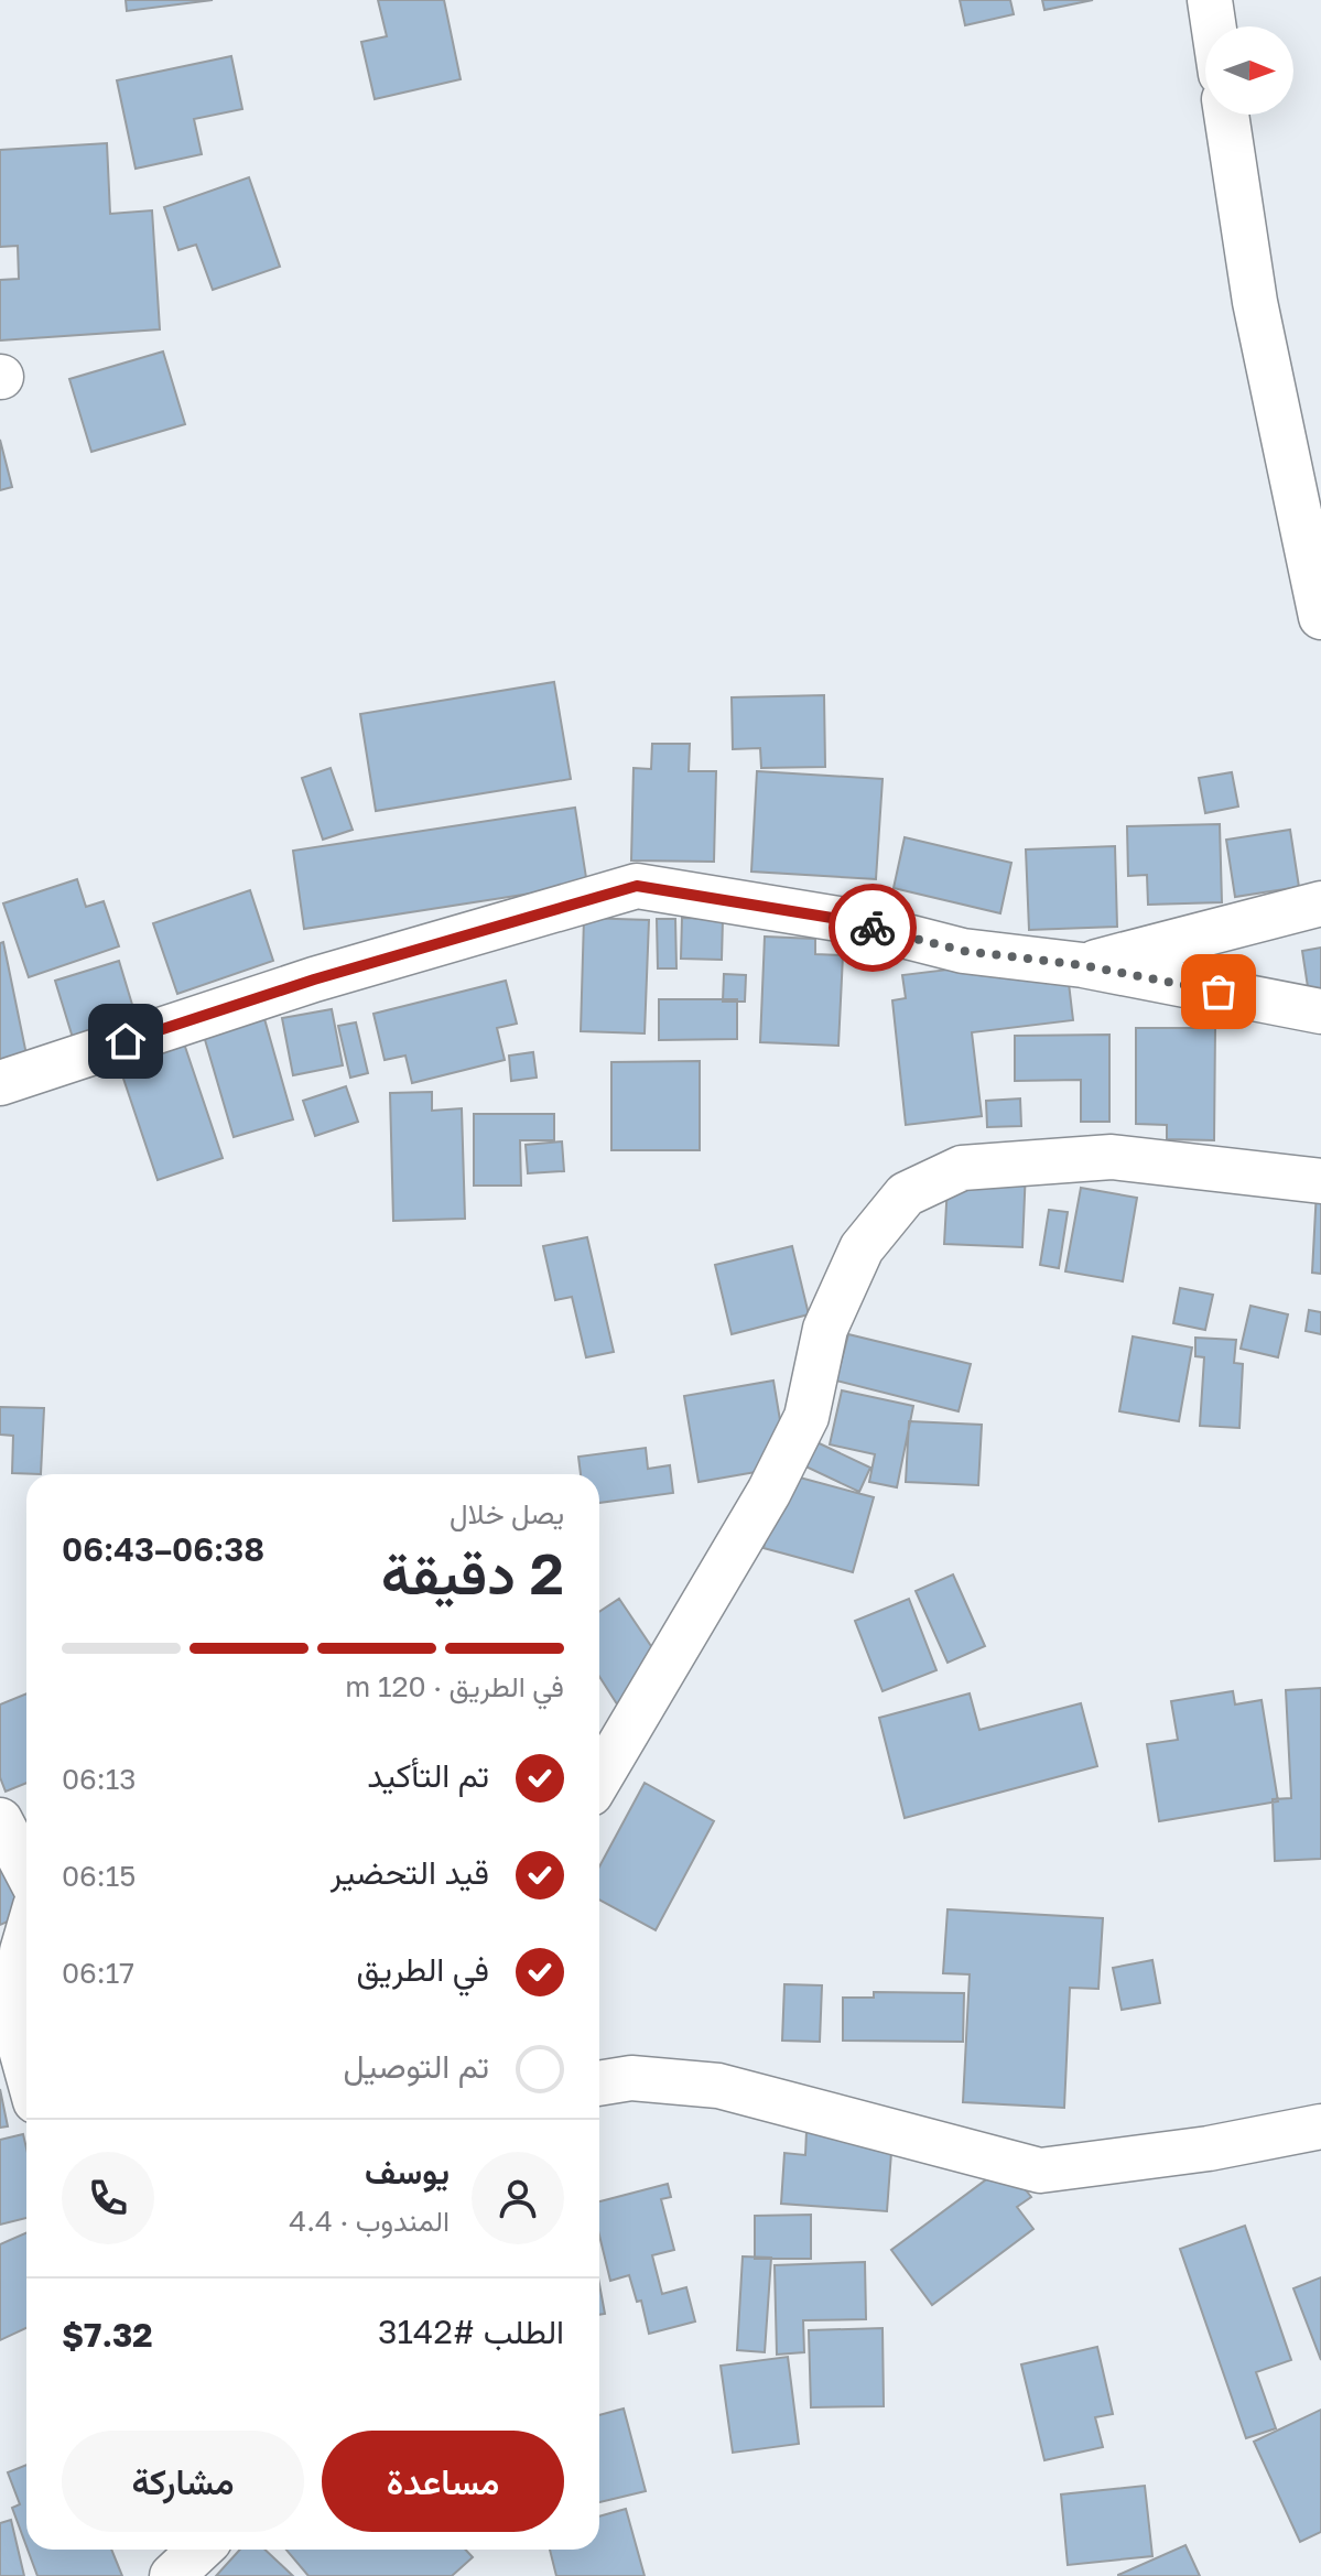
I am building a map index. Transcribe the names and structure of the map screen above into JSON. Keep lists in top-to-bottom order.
{
  "north": "right",
  "page": {
    "heading": ["2 دقيقة", "يصل خلال", "06:38–06:43"],
    "panel": [
      "يوسف",
      "المندوب · 4.4",
      "الطلب #3142",
      "$7.32"
    ],
    "bar": "في الطريق · 120 m",
    "list": [
      ["تم التأكيد", "06:13"],
      ["قيد التحضير", "06:15"],
      ["في الطريق", "06:17"],
      "تم التوصيل"
    ],
    "buttons": ["مساعدة", "مشاركة"]
  }
}
